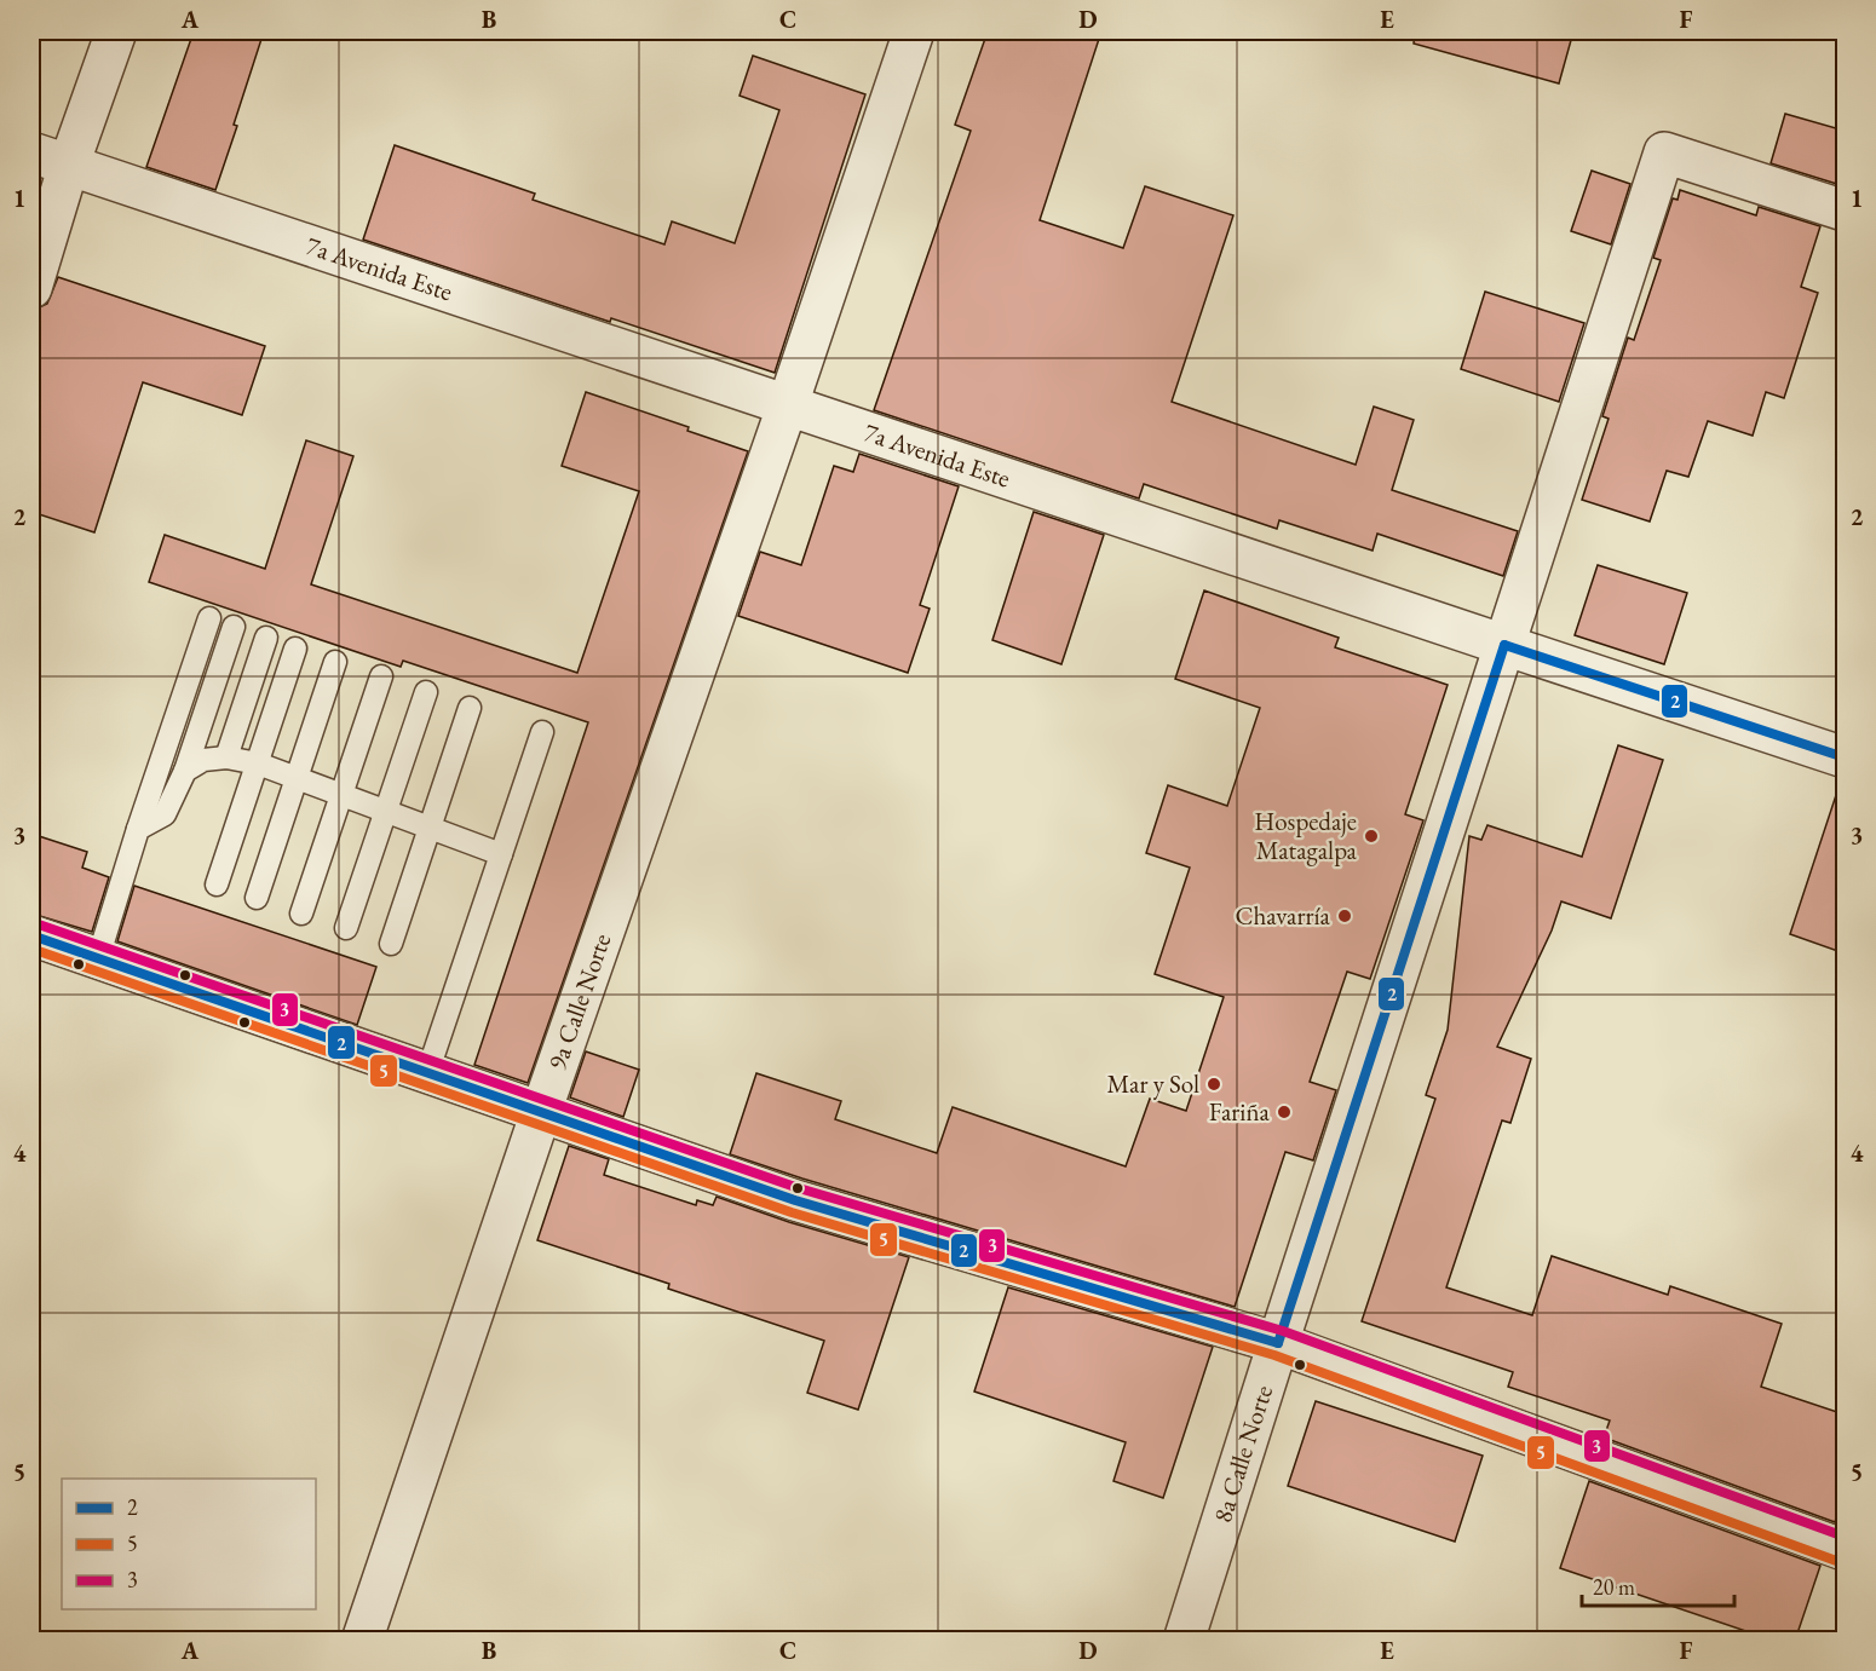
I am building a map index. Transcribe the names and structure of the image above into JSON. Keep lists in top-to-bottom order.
{
  "streets": {
    "street": ["7a Avenida Este", "9a Calle Norte", "8a Calle Norte"]
  },
  "crossings": [
    ["7a Avenida Este", "9a Calle Norte"],
    ["7a Avenida Este", "8a Calle Norte"]
  ],
  "places": [
    "Hospedaje Matagalpa",
    "Chavarría",
    "Mar y Sol",
    "Fariña"
  ],
  "lines": ["transit line 2", "transit line 3", "transit line 5"],
  "legend": ["2", "5", "3"],
  "scale_bar": "20 m",
  "grid": {
    "columns": [
      "A",
      "B",
      "C",
      "D",
      "E",
      "F"
    ],
    "rows": [
      "1",
      "2",
      "3",
      "4",
      "5"
    ]
  }
}
